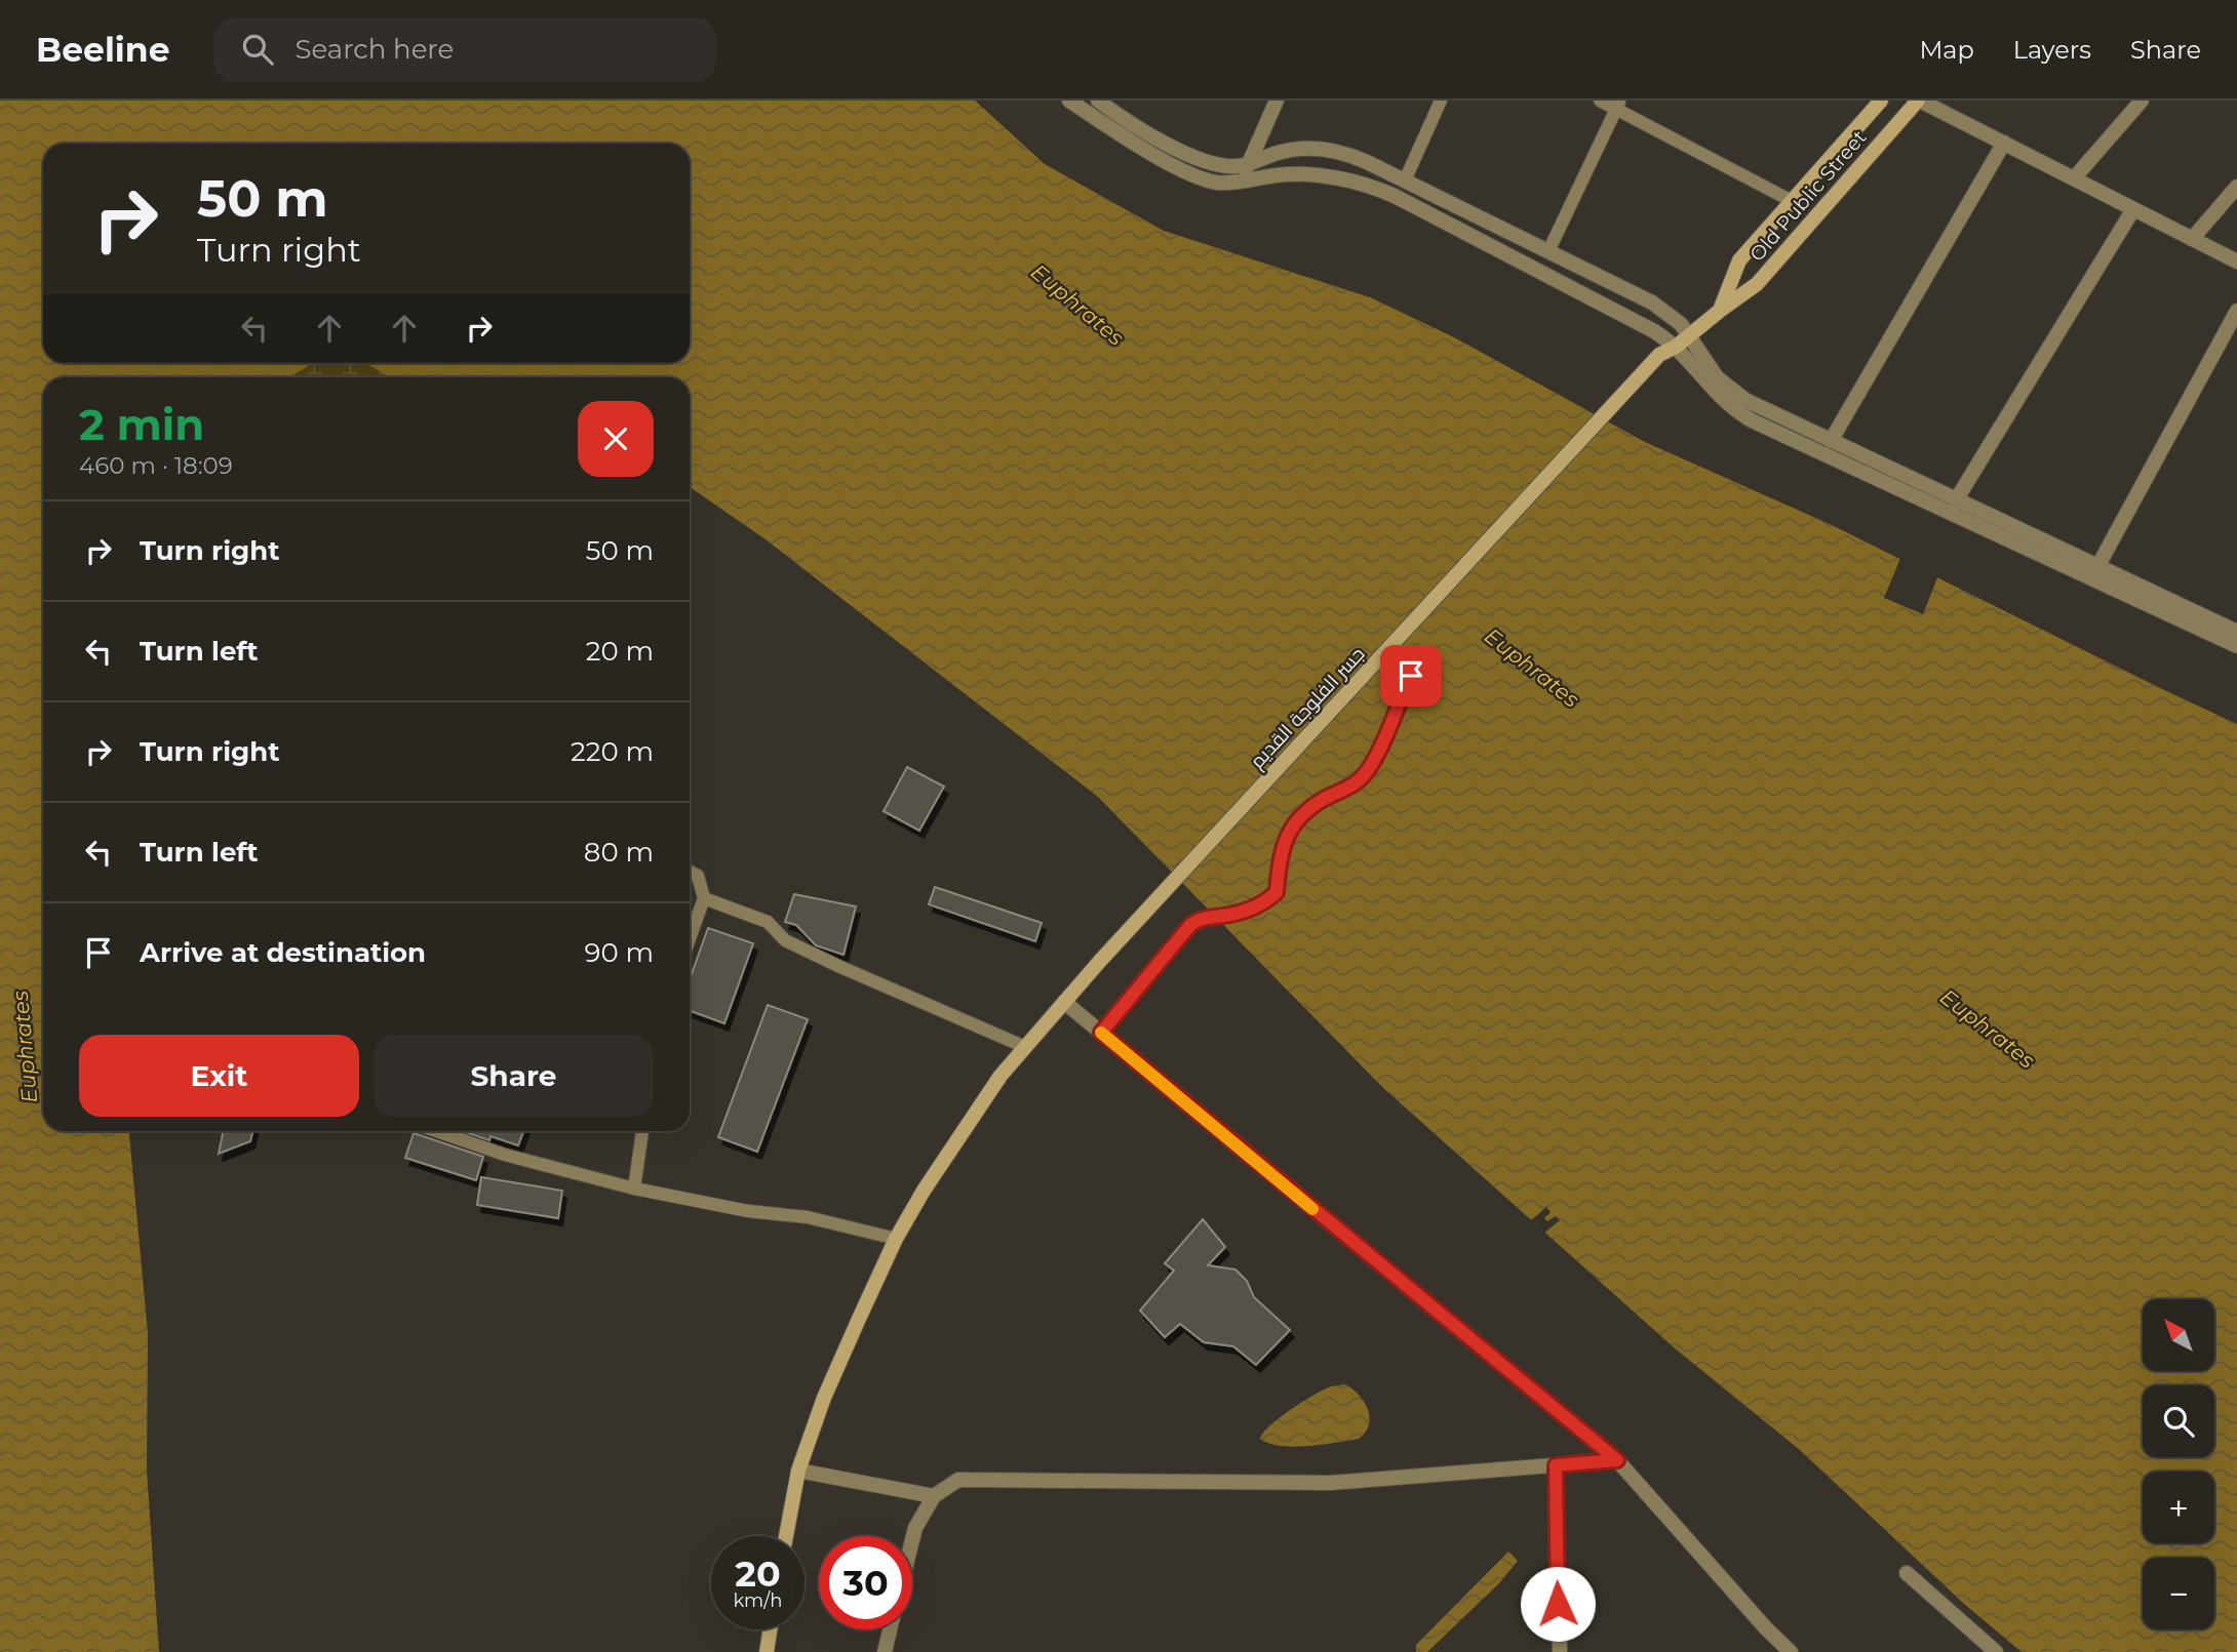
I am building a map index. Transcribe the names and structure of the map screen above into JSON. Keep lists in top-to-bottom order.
{
  "streets": {
    "main road": ["Old Public Street", "جسر الفلوجة القديم"]
  },
  "crossings": [
    ["Old Public Street", "جسر الفلوجة القديم"]
  ],
  "water": ["Euphrates"],
  "north": "top left",
  "page": {
    "header": "Beeline",
    "search": "Search here",
    "nav": ["Map", "Layers", "Share"],
    "turn": ["50 m", "Turn right"],
    "heading": ["2 min", "460 m · 18:09"],
    "list": [
      {
        "name": "Turn right",
        "value": "50 m"
      },
      {
        "name": "Turn left",
        "value": "20 m"
      },
      {
        "name": "Turn right",
        "value": "220 m"
      },
      {
        "name": "Turn left",
        "value": "80 m"
      },
      {
        "name": "Arrive at destination",
        "value": "90 m"
      }
    ],
    "buttons": ["Exit", "Share"],
    "map_buttons": ["+", "−"],
    "speed": "20 km/h",
    "limit": "30"
  }
}
